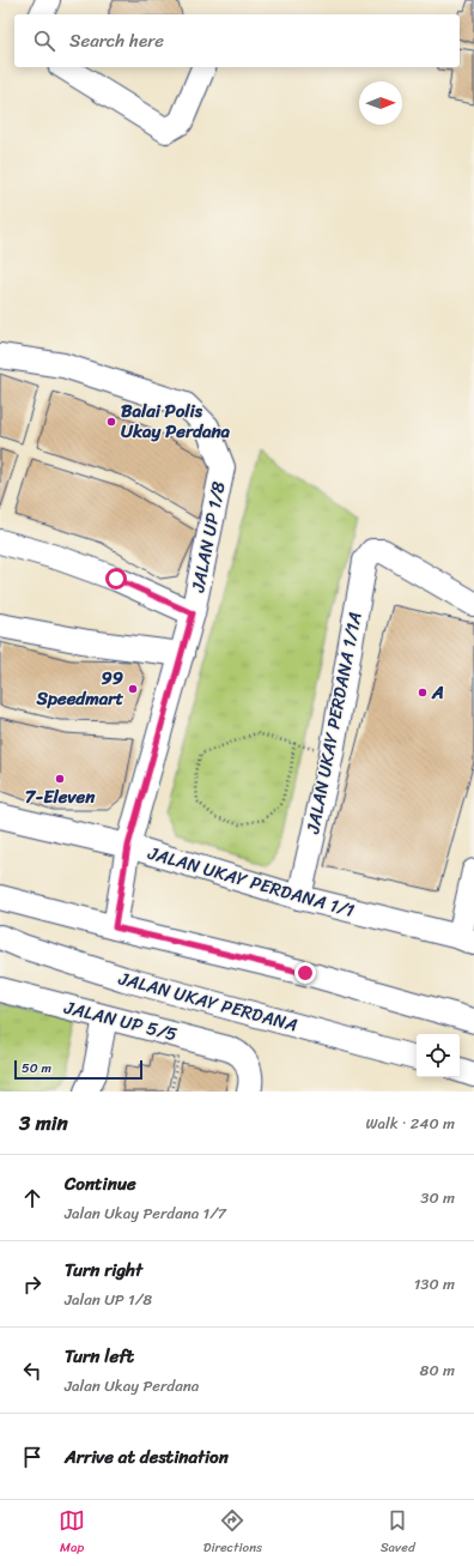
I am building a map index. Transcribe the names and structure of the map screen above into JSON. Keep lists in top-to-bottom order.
{
  "streets": {
    "street": [
      "JALAN UP 1/8",
      "JALAN UKAY PERDANA 1/1A",
      "JALAN UKAY PERDANA 1/1",
      "JALAN UKAY PERDANA",
      "JALAN UP 5/5"
    ]
  },
  "crossings": [
    ["JALAN UP 1/8", "JALAN UKAY PERDANA 1/1"],
    ["JALAN UKAY PERDANA 1/1A", "JALAN UKAY PERDANA 1/1"]
  ],
  "places": [
    "Balai Polis Ukay Perdana",
    "99 Speedmart",
    "A",
    "7-Eleven"
  ],
  "scale_bar": "50 m",
  "north": "right",
  "page": {
    "search": "Search here",
    "scale": "50 m",
    "heading": ["3 min", "Walk · 240 m"],
    "list": [
      ["Continue", "Jalan Ukay Perdana 1/7", "30 m"],
      ["Turn right", "Jalan UP 1/8", "130 m"],
      ["Turn left", "Jalan Ukay Perdana", "80 m"],
      "Arrive at destination"
    ],
    "nav": ["Map", "Directions", "Saved"]
  }
}
